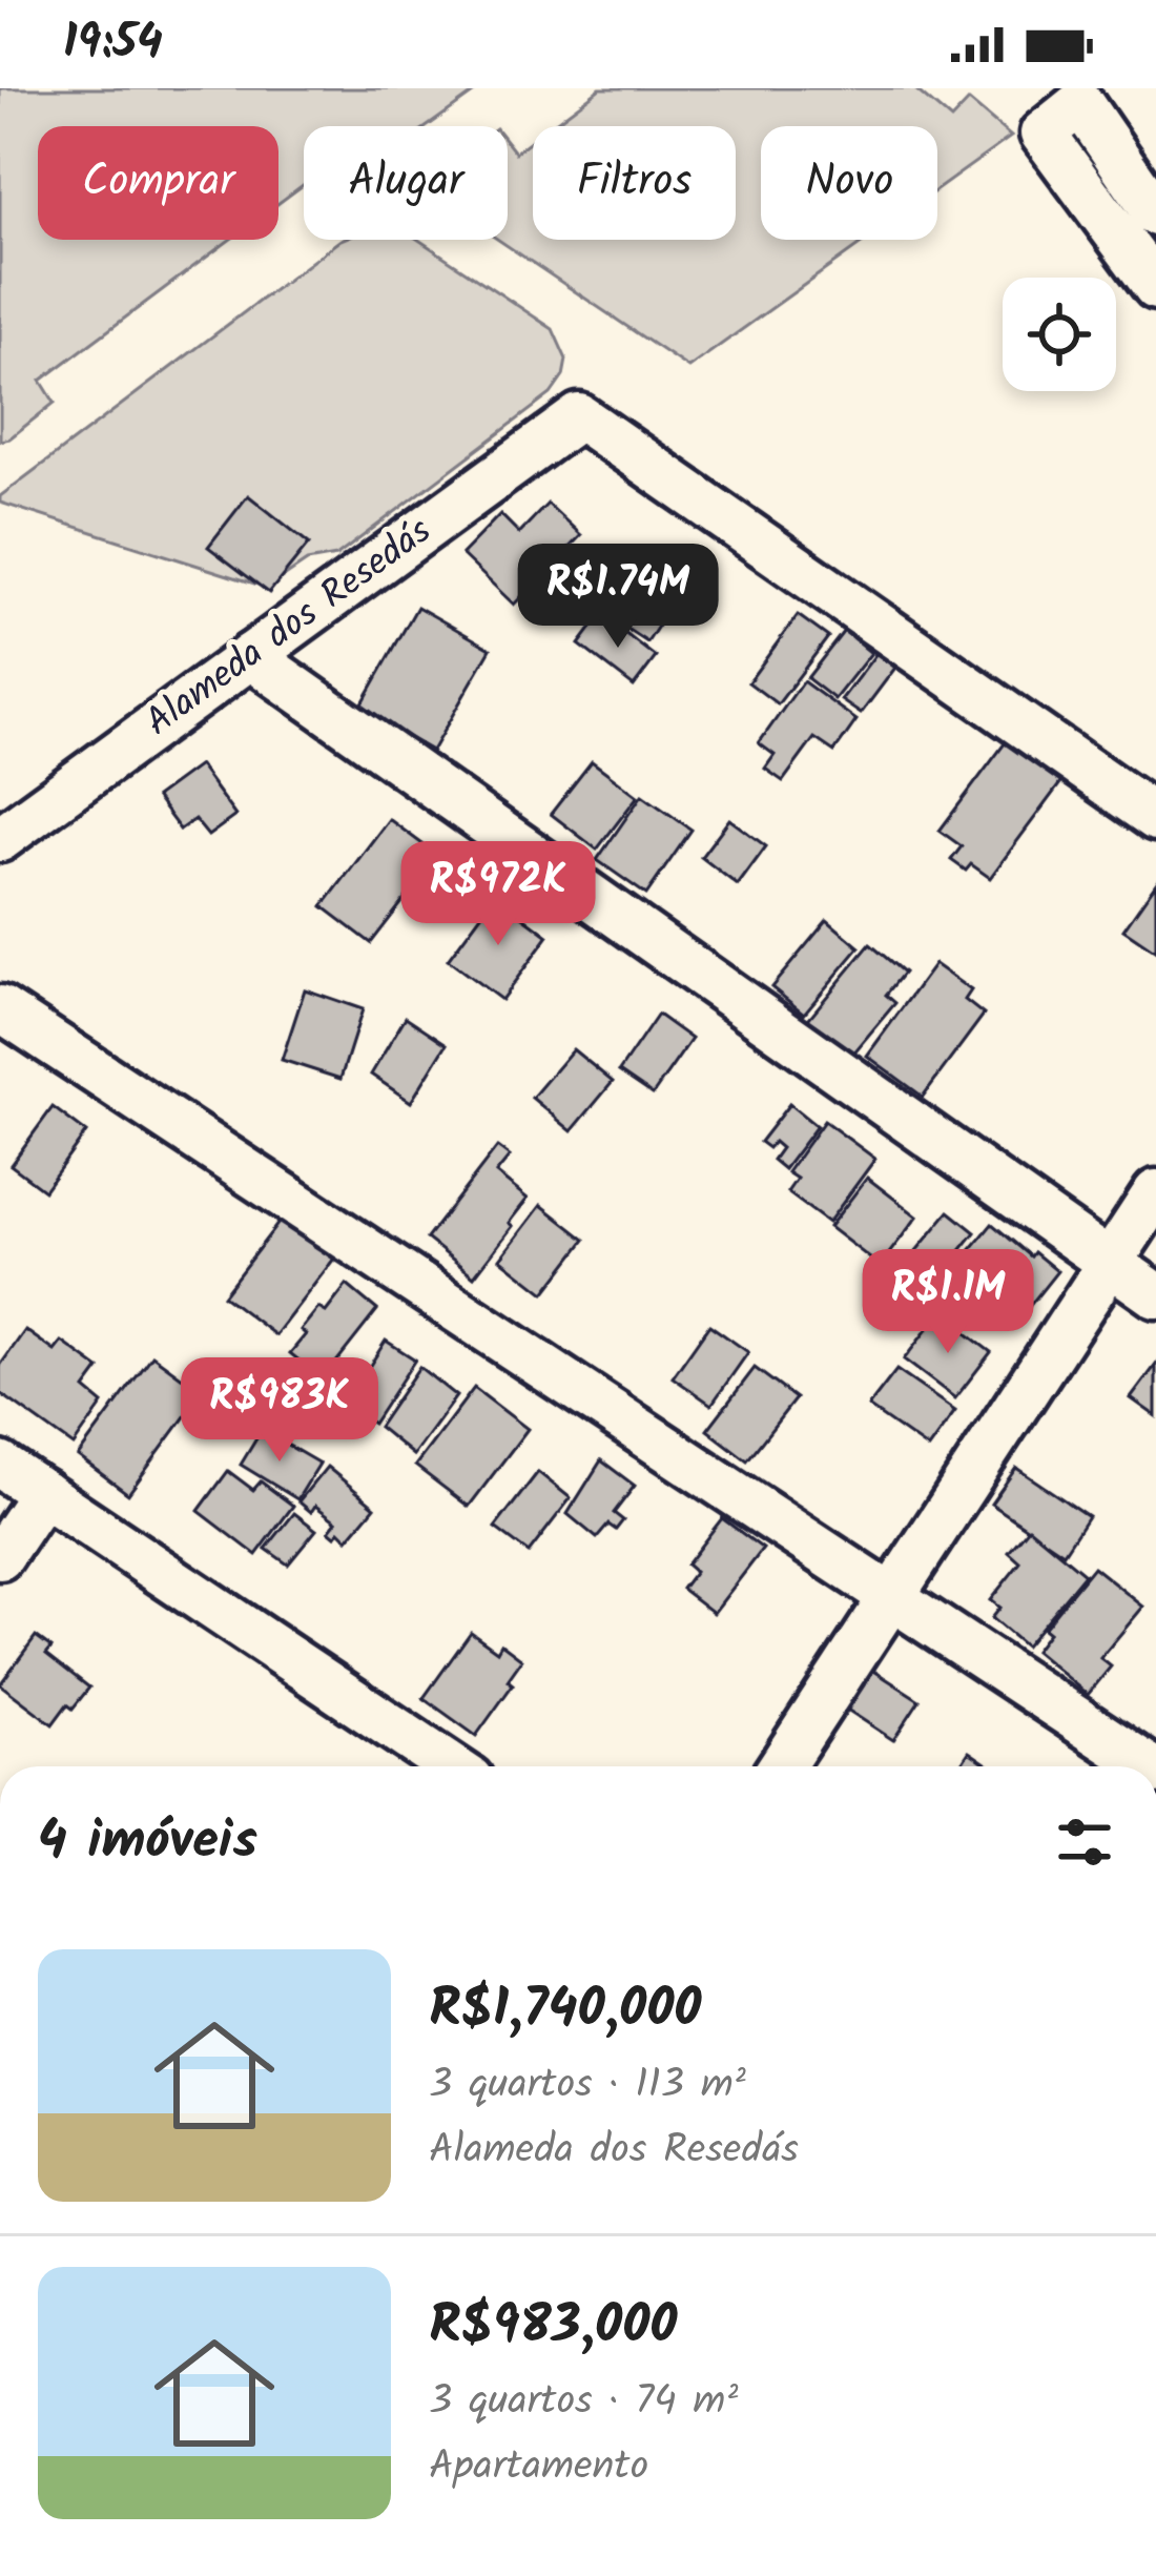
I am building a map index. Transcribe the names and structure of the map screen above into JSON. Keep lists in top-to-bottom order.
{
  "streets": {
    "street": ["Alameda dos Resedás"]
  },
  "page": {
    "status": "19:54",
    "chip": [
      "Comprar",
      "Alugar",
      "Filtros",
      "Novo"
    ],
    "price": [
      "R$1.74M",
      "R$972K",
      "R$1.1M",
      "R$983K"
    ],
    "heading": "4 imóveis",
    "list": [
      {
        "name": "R$1,740,000",
        "note": "3 quartos · 113 m² · Alameda dos Resedás"
      },
      {
        "name": "R$983,000",
        "note": "3 quartos · 74 m² · Apartamento"
      }
    ]
  }
}
